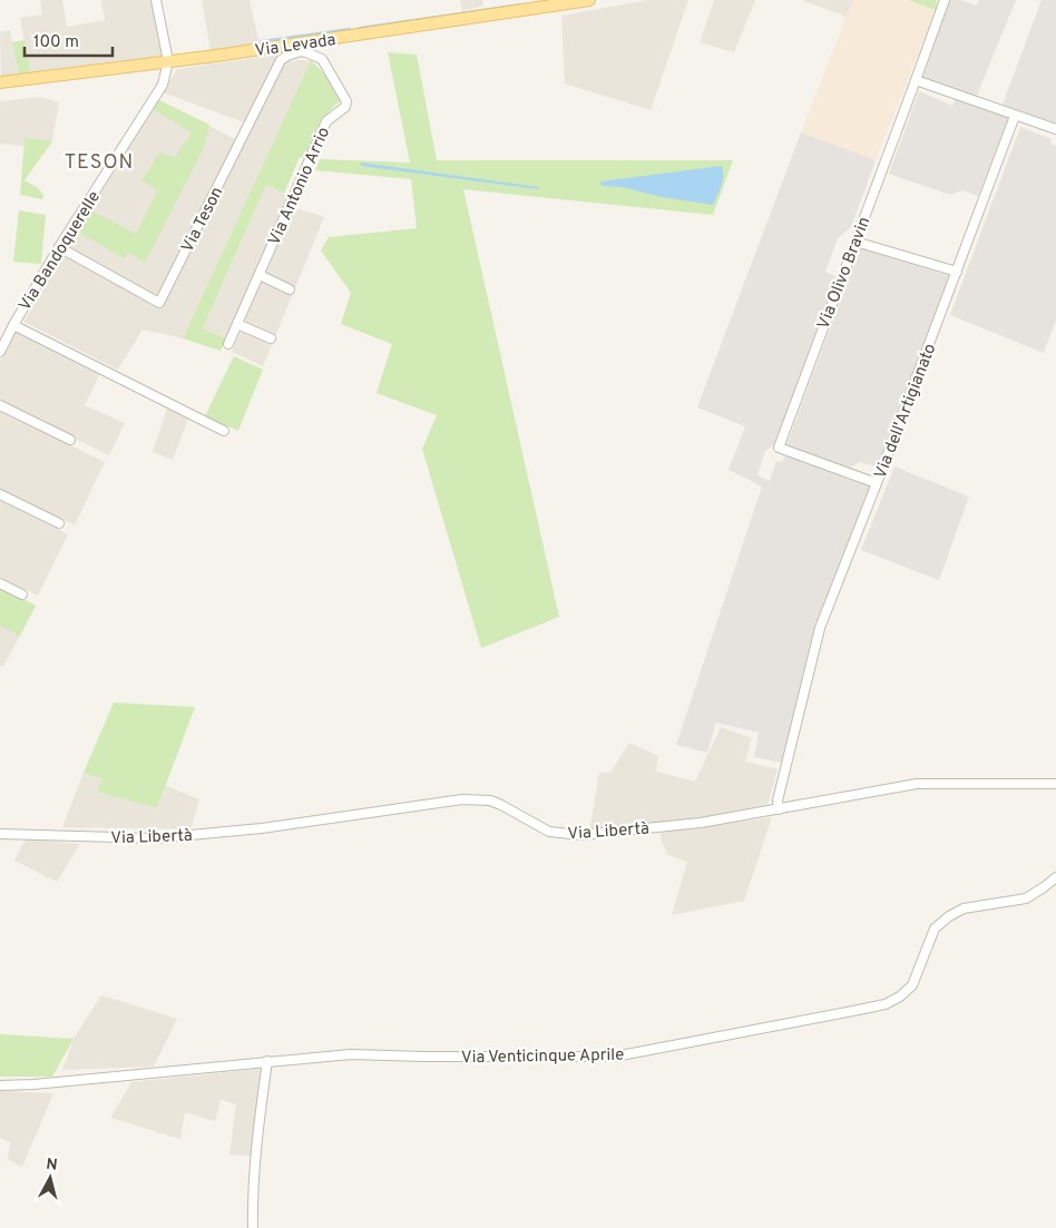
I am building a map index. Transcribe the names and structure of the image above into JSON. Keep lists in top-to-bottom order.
{
  "streets": {
    "main road": ["Via Levada"],
    "street": [
      "Via Antonio Arrio",
      "Via Teson",
      "Via Bandoquerelle",
      "Via Olivo Bravin",
      "Via dell'Artigianato",
      "Via Libertà",
      "Via Venticinque Aprile"
    ]
  },
  "crossings": [
    ["Via Levada", "Via Antonio Arrio"],
    ["Via Levada", "Via Teson"],
    ["Via Levada", "Via Bandoquerelle"],
    ["Via Antonio Arrio", "Via Teson"],
    ["Via Teson", "Via Bandoquerelle"],
    ["Via Olivo Bravin", "Via dell'Artigianato"],
    ["Via dell'Artigianato", "Via Libertà"]
  ],
  "districts": ["TESON"],
  "scale_bar": "100 m",
  "north": "top"
}
